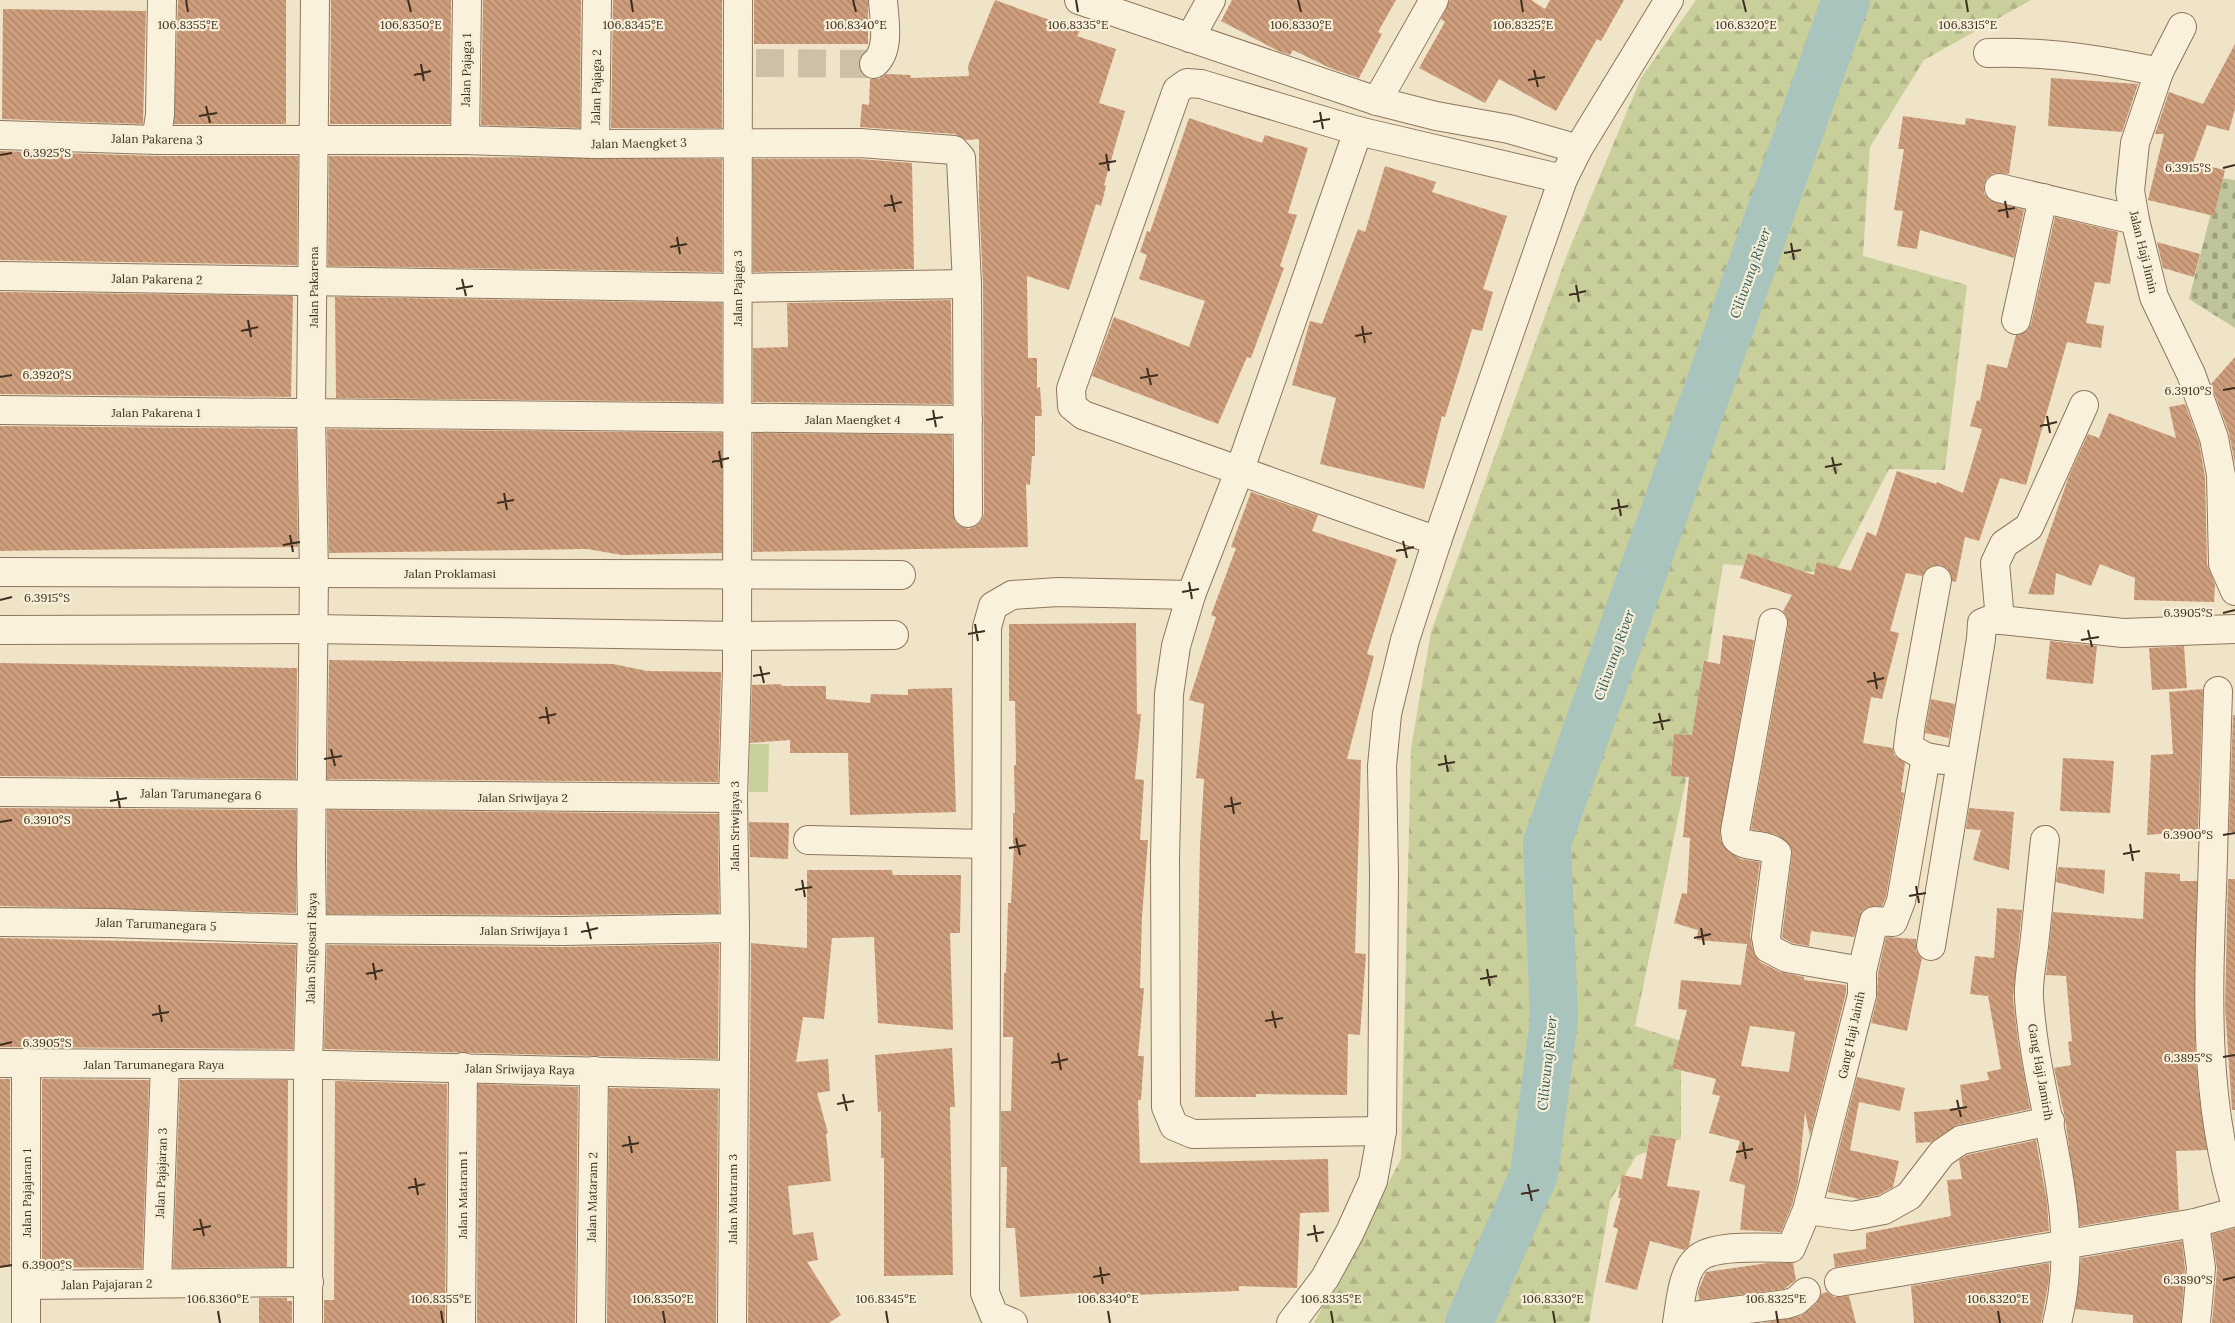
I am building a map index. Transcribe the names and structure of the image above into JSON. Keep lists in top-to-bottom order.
{
  "streets": {
    "street": [
      "Jalan Pajaga 1",
      "Jalan Pajaga 2",
      "Jalan Pakarena 3",
      "Jalan Maengket 3",
      "Jalan Haji Jimin",
      "Jalan Pakarena 2",
      "Jalan Pakarena",
      "Jalan Pajaga 3",
      "Jalan Pakarena 1",
      "Jalan Maengket 4",
      "Jalan Proklamasi",
      "Jalan Tarumanegara 6",
      "Jalan Sriwijaya 2",
      "Jalan Sriwijaya 3",
      "Jalan Tarumanegara 5",
      "Jalan Sriwijaya 1",
      "Jalan Singosari Raya",
      "Gang Haji Jainih",
      "Jalan Tarumanegara Raya",
      "Jalan Sriwijaya Raya",
      "Gang Haji Jamirih",
      "Jalan Pajajaran 3",
      "Jalan Pajajaran 1",
      "Jalan Mataram 1",
      "Jalan Mataram 2",
      "Jalan Mataram 3",
      "Jalan Pajajaran 2"
    ]
  },
  "crossings": [
    ["Jalan Pajaga 1", "Jalan Maengket 3"],
    ["Jalan Pajaga 2", "Jalan Maengket 3"],
    ["Jalan Pakarena 3", "Jalan Maengket 3"],
    ["Jalan Pakarena 3", "Jalan Pakarena"],
    ["Jalan Maengket 3", "Jalan Pakarena 2"],
    ["Jalan Maengket 3", "Jalan Pakarena"],
    ["Jalan Maengket 3", "Jalan Pajaga 3"],
    ["Jalan Pakarena 2", "Jalan Pakarena"],
    ["Jalan Pakarena 2", "Jalan Pajaga 3"],
    ["Jalan Pakarena", "Jalan Pakarena 1"],
    ["Jalan Pakarena", "Jalan Proklamasi"],
    ["Jalan Pakarena", "Jalan Singosari Raya"],
    ["Jalan Pajaga 3", "Jalan Pakarena 1"],
    ["Jalan Pajaga 3", "Jalan Maengket 4"],
    ["Jalan Pajaga 3", "Jalan Proklamasi"],
    ["Jalan Pajaga 3", "Jalan Sriwijaya 3"],
    ["Jalan Pakarena 1", "Jalan Maengket 4"],
    ["Jalan Proklamasi", "Jalan Sriwijaya 3"],
    ["Jalan Proklamasi", "Jalan Singosari Raya"],
    ["Jalan Tarumanegara 6", "Jalan Sriwijaya 2"],
    ["Jalan Tarumanegara 6", "Jalan Singosari Raya"],
    ["Jalan Sriwijaya 2", "Jalan Sriwijaya 3"],
    ["Jalan Sriwijaya 2", "Jalan Singosari Raya"],
    ["Jalan Sriwijaya 3", "Jalan Sriwijaya 1"],
    ["Jalan Sriwijaya 3", "Jalan Sriwijaya Raya"],
    ["Jalan Sriwijaya 3", "Jalan Mataram 3"],
    ["Jalan Tarumanegara 5", "Jalan Sriwijaya 1"],
    ["Jalan Tarumanegara 5", "Jalan Singosari Raya"],
    ["Jalan Sriwijaya 1", "Jalan Singosari Raya"],
    ["Jalan Singosari Raya", "Jalan Tarumanegara Raya"],
    ["Jalan Singosari Raya", "Jalan Sriwijaya Raya"],
    ["Jalan Singosari Raya", "Jalan Pajajaran 2"],
    ["Jalan Tarumanegara Raya", "Jalan Sriwijaya Raya"],
    ["Jalan Tarumanegara Raya", "Jalan Pajajaran 3"],
    ["Jalan Tarumanegara Raya", "Jalan Pajajaran 1"],
    ["Jalan Sriwijaya Raya", "Jalan Mataram 1"],
    ["Jalan Sriwijaya Raya", "Jalan Mataram 2"],
    ["Jalan Sriwijaya Raya", "Jalan Mataram 3"],
    ["Jalan Pajajaran 3", "Jalan Pajajaran 2"],
    ["Jalan Pajajaran 1", "Jalan Pajajaran 2"]
  ],
  "water": ["Ciliwung River"],
  "coordinates": [
    "106.8355°E",
    "106.8350°E",
    "106.8345°E",
    "106.8340°E",
    "106.8335°E",
    "106.8330°E",
    "106.8325°E",
    "106.8320°E",
    "106.8315°E",
    "6.3925°S",
    "6.3915°S",
    "6.3920°S",
    "6.3910°S",
    "6.3905°S",
    "6.3900°S",
    "6.3895°S",
    "6.3890°S",
    "106.8360°E"
  ]
}
